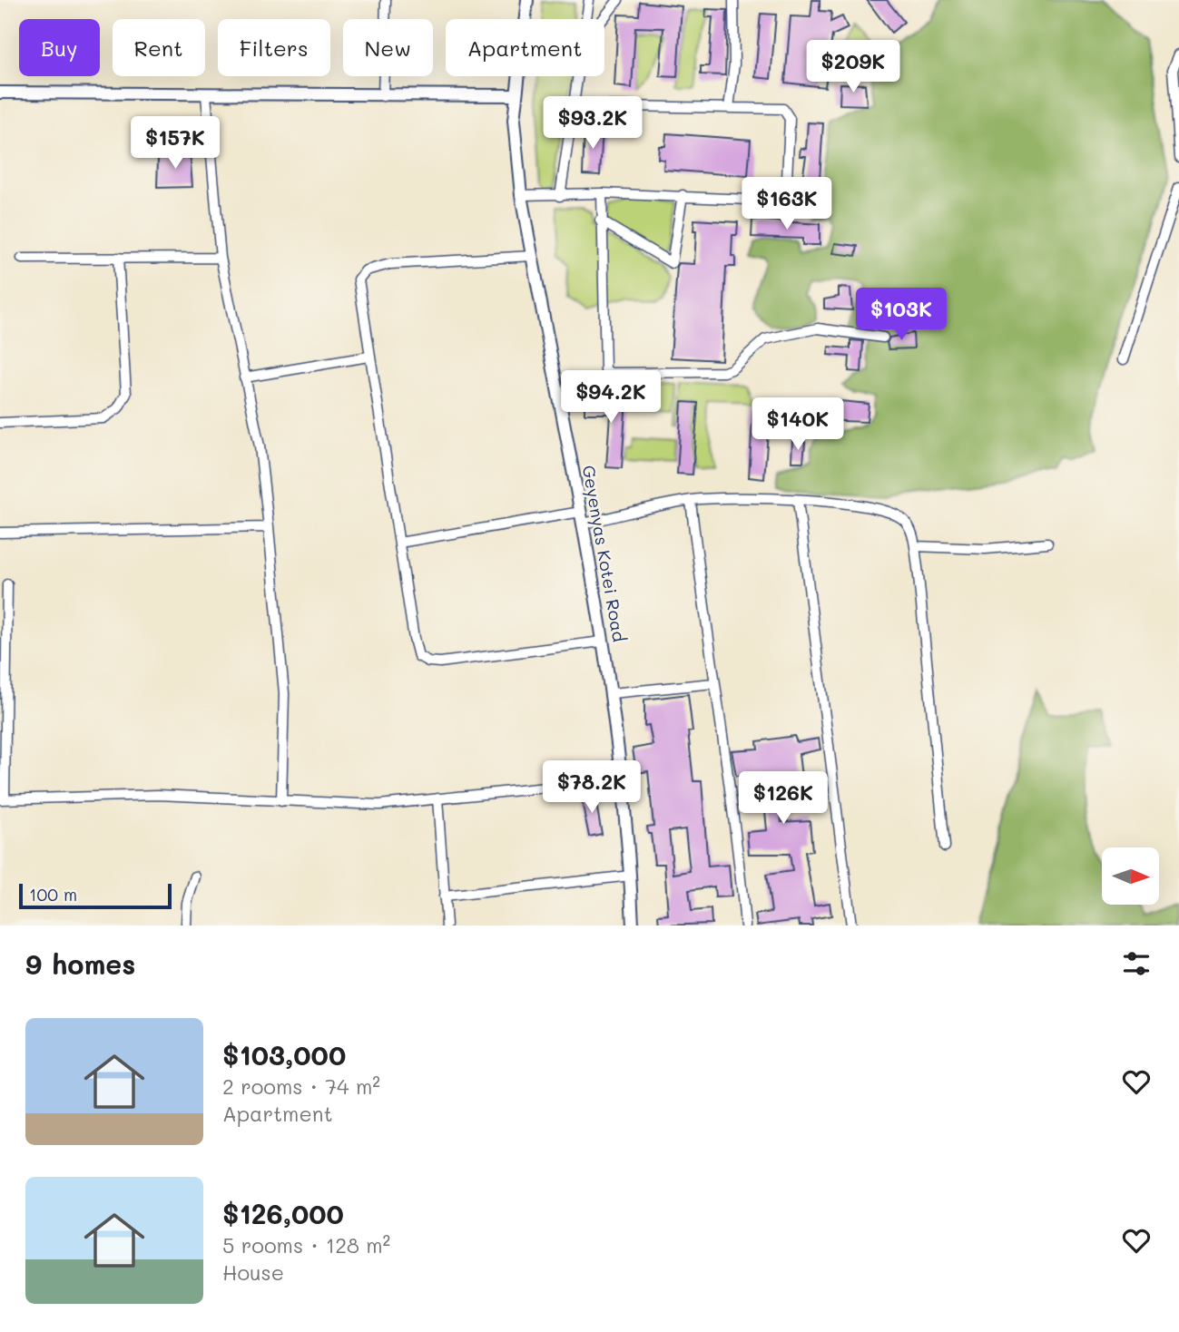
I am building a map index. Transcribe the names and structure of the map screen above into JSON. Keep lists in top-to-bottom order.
{
  "streets": {
    "street": ["Geyenyas Kotei Road"]
  },
  "scale_bar": "100 m",
  "north": "right",
  "page": {
    "chip": [
      "Buy",
      "Rent",
      "Filters",
      "New",
      "Apartment"
    ],
    "price": [
      "$209K",
      "$93.2K",
      "$157K",
      "$163K",
      "$103K",
      "$94.2K",
      "$140K",
      "$78.2K",
      "$126K"
    ],
    "scale": "100 m",
    "heading": "9 homes",
    "list": [
      {
        "name": "$103,000",
        "note": "2 rooms · 74 m² · Apartment"
      },
      {
        "name": "$126,000",
        "note": "5 rooms · 128 m² · House"
      }
    ]
  }
}
